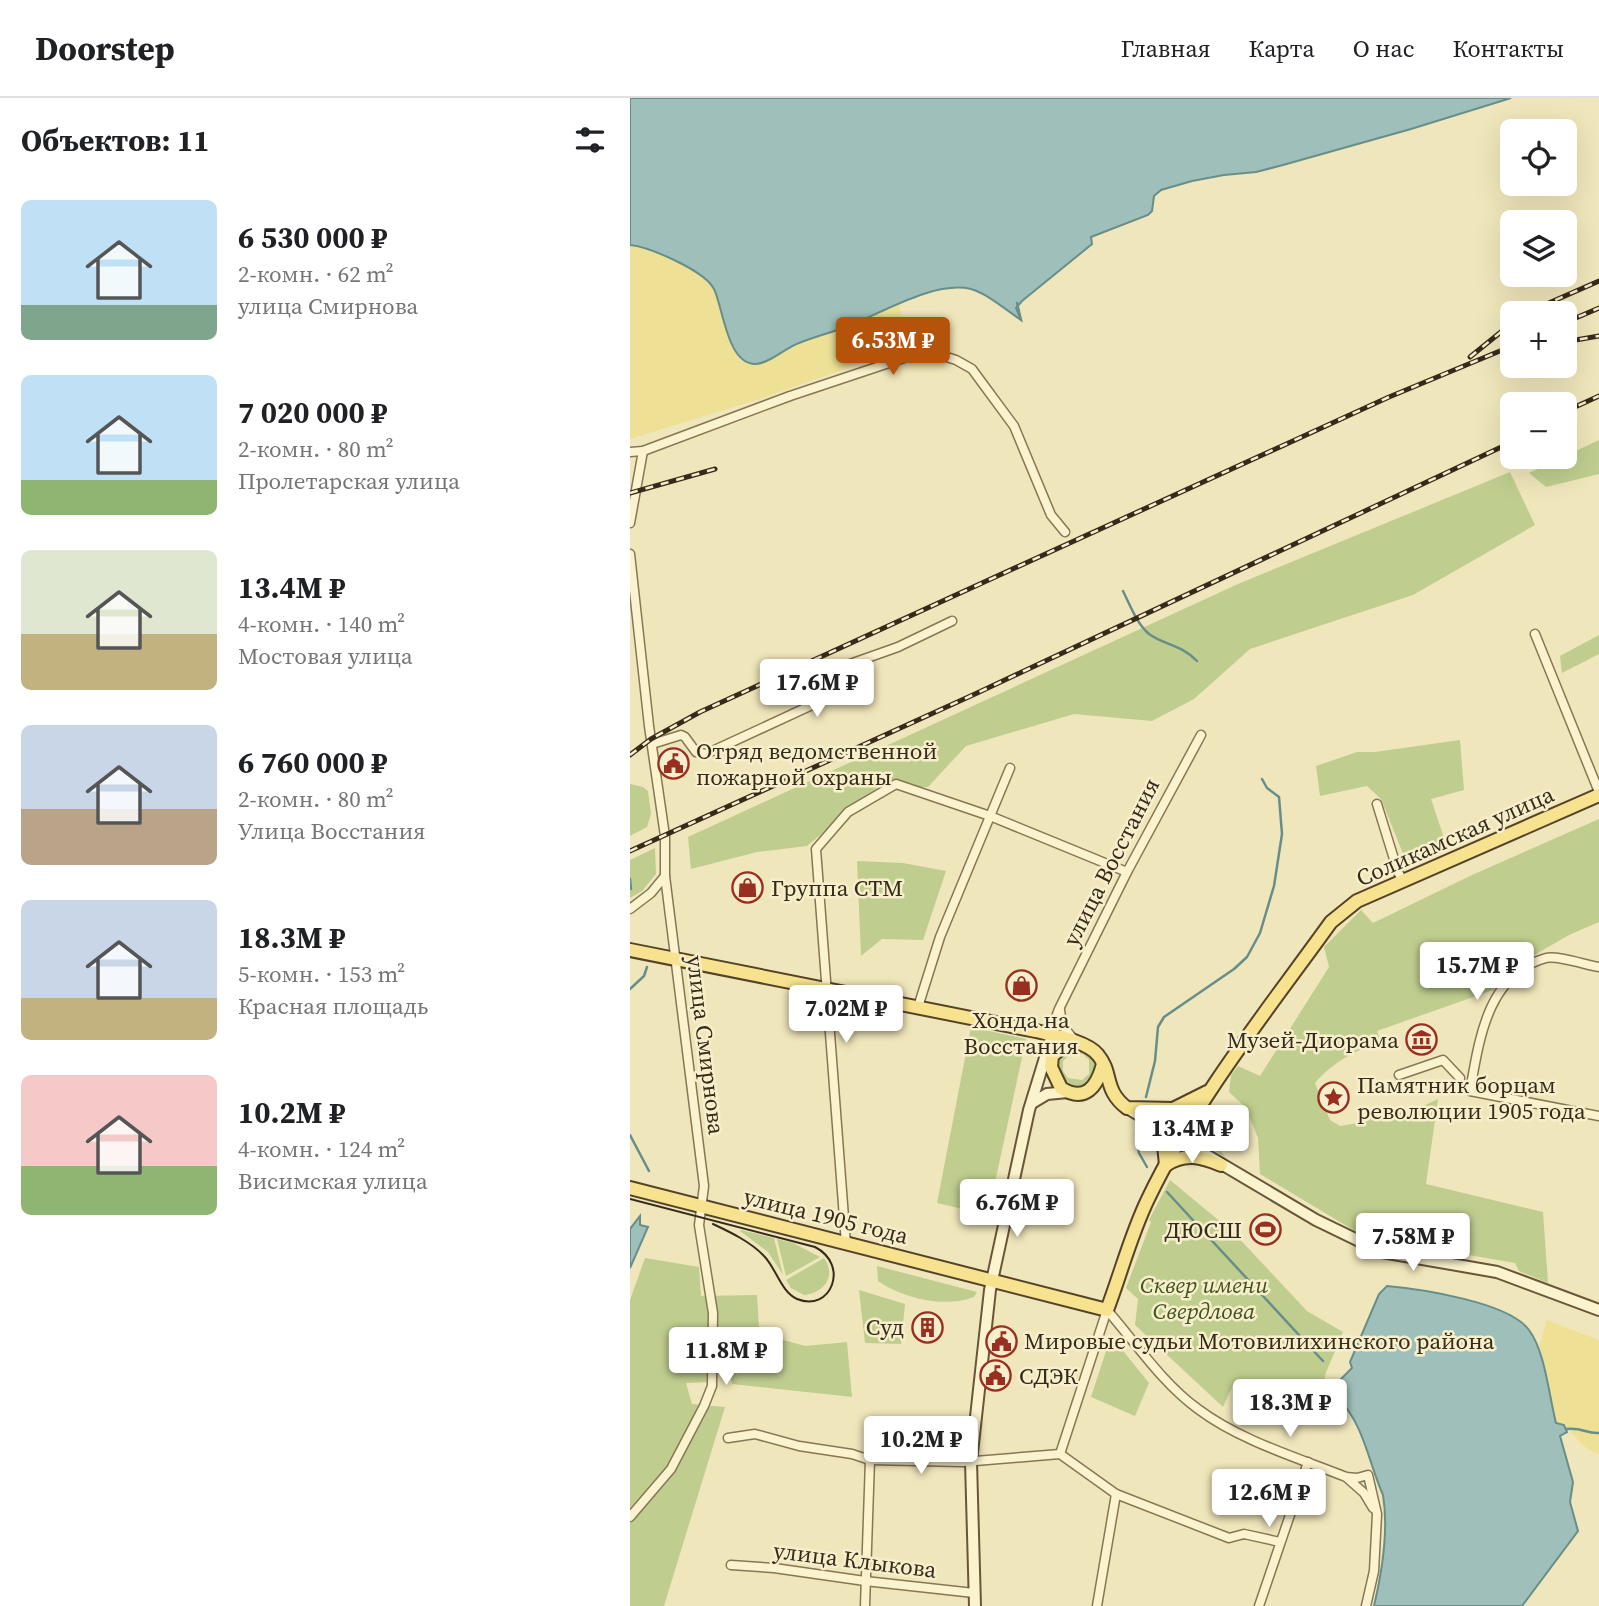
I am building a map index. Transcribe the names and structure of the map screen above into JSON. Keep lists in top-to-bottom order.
{
  "streets": {
    "main road": ["Соликамская улица", "улица 1905 года"],
    "street": ["улица Восстания", "улица Смирнова", "улица Клыкова"]
  },
  "crossings": [
    ["Соликамская улица", "улица 1905 года"],
    ["улица Смирнова", "улица 1905 года"]
  ],
  "parks": ["Сквер имени Свердлова"],
  "places": {
    "public building": ["Отряд ведомственной пожарной охраны", "Мировые судьи Мотовилихинского района", "СДЭК"],
    "shop": ["Группа СТМ", "Хонда на Восстания"],
    "museum": ["Музей-Диорама"],
    "place": ["Памятник борцам революции 1905 года"],
    "sports": ["ДЮСШ"],
    "building": ["Суд"]
  },
  "page": {
    "header": "Doorstep",
    "nav": [
      "Главная",
      "Карта",
      "О нас",
      "Контакты"
    ],
    "heading": "Объектов: 11",
    "map_buttons": ["+", "−"],
    "list": [
      {
        "name": "6 530 000 ₽",
        "note": "2-комн. · 62 m² · улица Смирнова"
      },
      {
        "name": "7 020 000 ₽",
        "note": "2-комн. · 80 m² · Пролетарская улица"
      },
      {
        "name": "13.4M ₽",
        "note": "4-комн. · 140 m² · Мостовая улица"
      },
      {
        "name": "6 760 000 ₽",
        "note": "2-комн. · 80 m² · Улица Восстания"
      },
      {
        "name": "18.3M ₽",
        "note": "5-комн. · 153 m² · Красная площадь"
      },
      {
        "name": "10.2M ₽",
        "note": "4-комн. · 124 m² · Висимская улица"
      }
    ],
    "price": [
      "6.53M ₽",
      "17.6M ₽",
      "15.7M ₽",
      "7.02M ₽",
      "13.4M ₽",
      "6.76M ₽",
      "7.58M ₽",
      "11.8M ₽",
      "18.3M ₽",
      "10.2M ₽",
      "12.6M ₽"
    ]
  }
}
